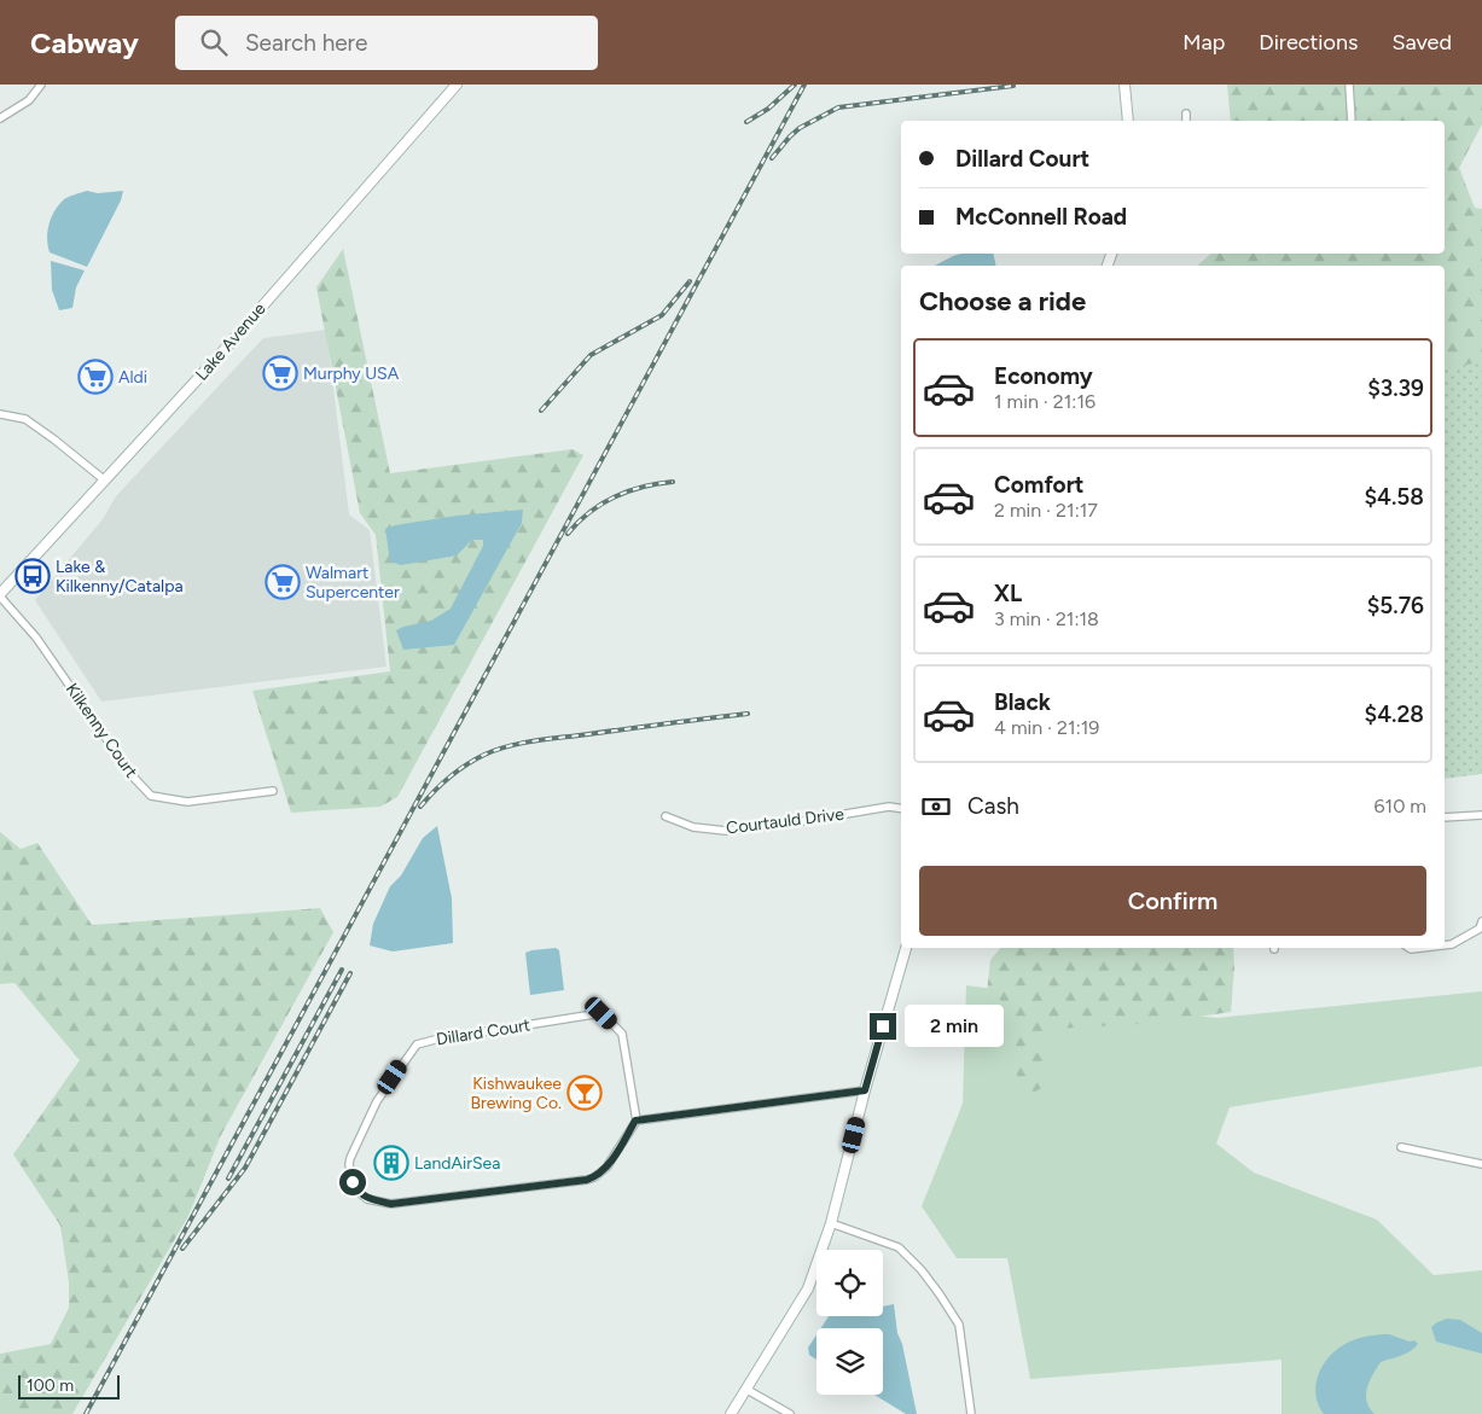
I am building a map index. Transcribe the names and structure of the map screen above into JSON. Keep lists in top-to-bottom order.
{
  "streets": {
    "street": [
      "Lake Avenue",
      "Kilkenny Court",
      "Courtauld Drive",
      "Dillard Court"
    ]
  },
  "crossings": [
    ["Lake Avenue", "Kilkenny Court"]
  ],
  "places": {
    "supermarket": ["Murphy USA", "Aldi", "Walmart Supercenter"],
    "bus stop": ["Lake & Kilkenny/Catalpa"],
    "bar": ["Kishwaukee Brewing Co."],
    "building": ["LandAirSea"]
  },
  "scale_bar": "100 m",
  "page": {
    "header": "Cabway",
    "search": "Search here",
    "nav": ["Map", "Directions", "Saved"],
    "banner": ["Dillard Court", "McConnell Road"],
    "heading": "Choose a ride",
    "list": [
      {
        "name": "Economy",
        "note": "1 min · 21:16",
        "value": "$3.39"
      },
      {
        "name": "Comfort",
        "note": "2 min · 21:17",
        "value": "$4.58"
      },
      {
        "name": "XL",
        "note": "3 min · 21:18",
        "value": "$5.76"
      },
      {
        "name": "Black",
        "note": "4 min · 21:19",
        "value": "$4.28"
      }
    ],
    "pay": ["Cash", "610 m"],
    "buttons": "Confirm",
    "bubble": "2 min",
    "scale": "100 m"
  }
}
